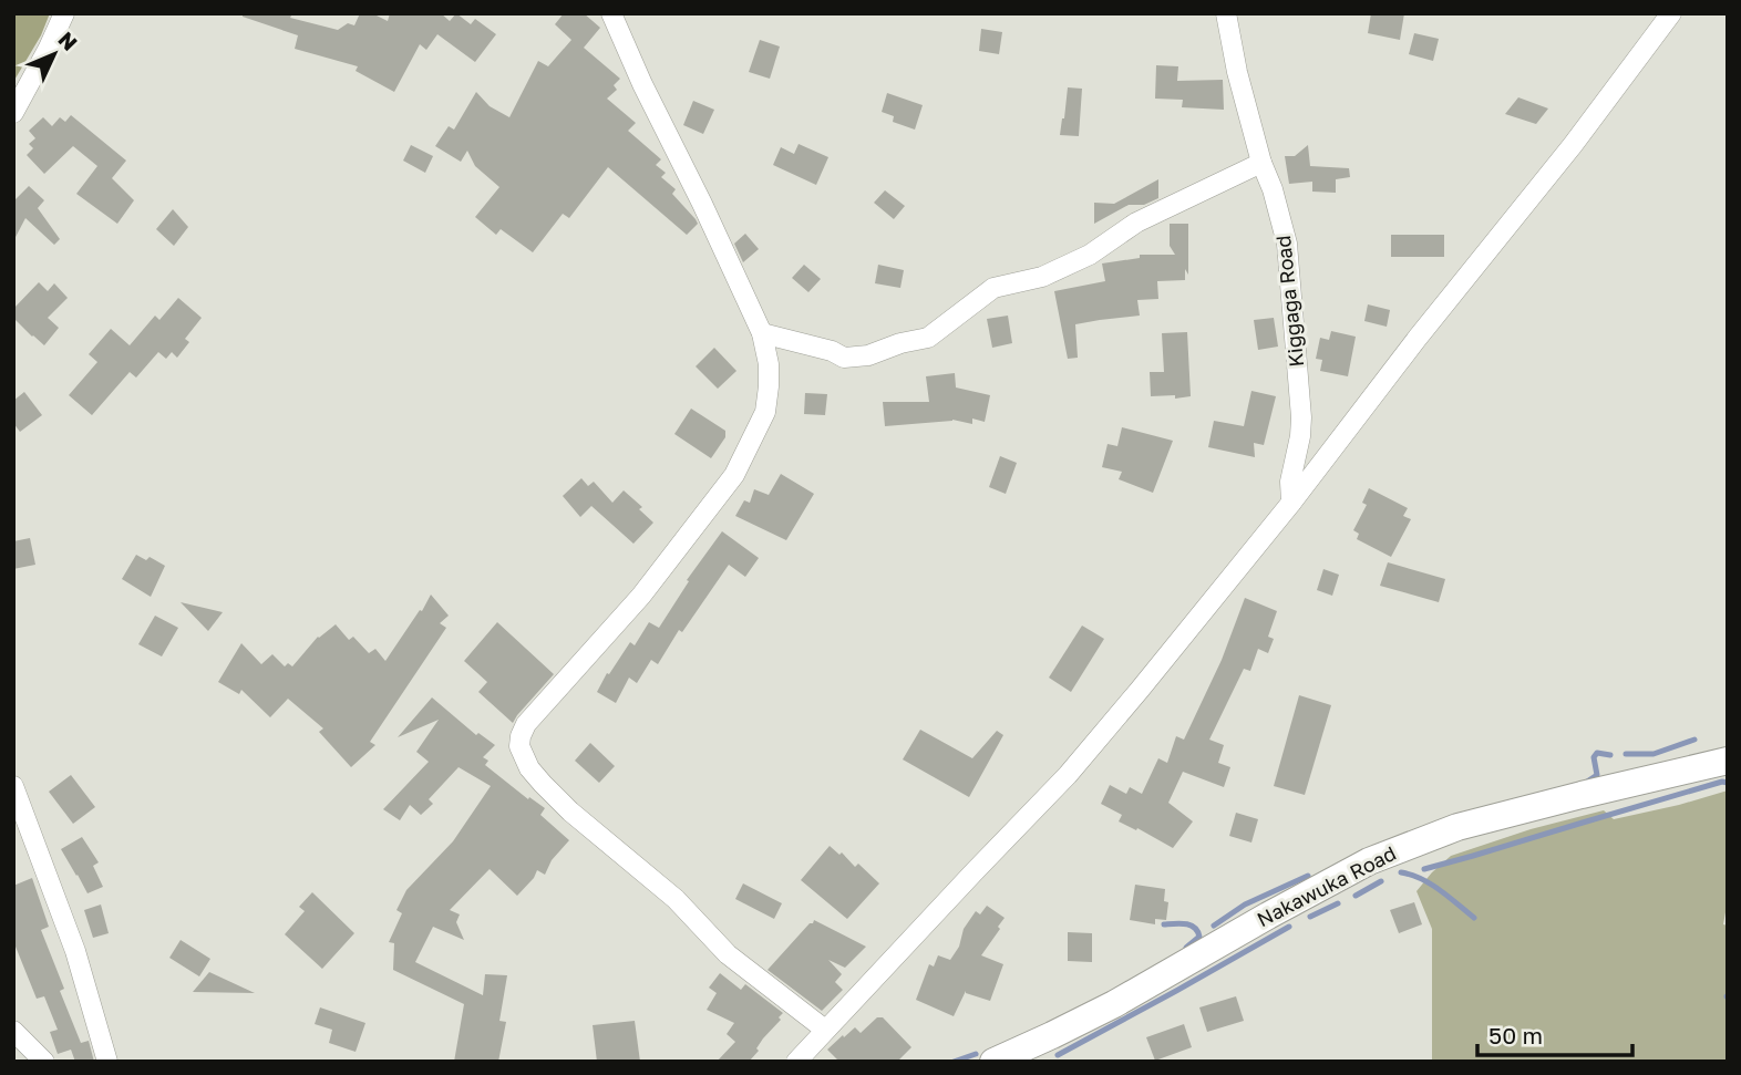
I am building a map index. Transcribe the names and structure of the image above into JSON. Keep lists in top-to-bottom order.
{
  "streets": {
    "main road": ["Nakawuka Road"],
    "street": ["Kiggaga Road"]
  },
  "scale_bar": "50 m",
  "north": "top right"
}
